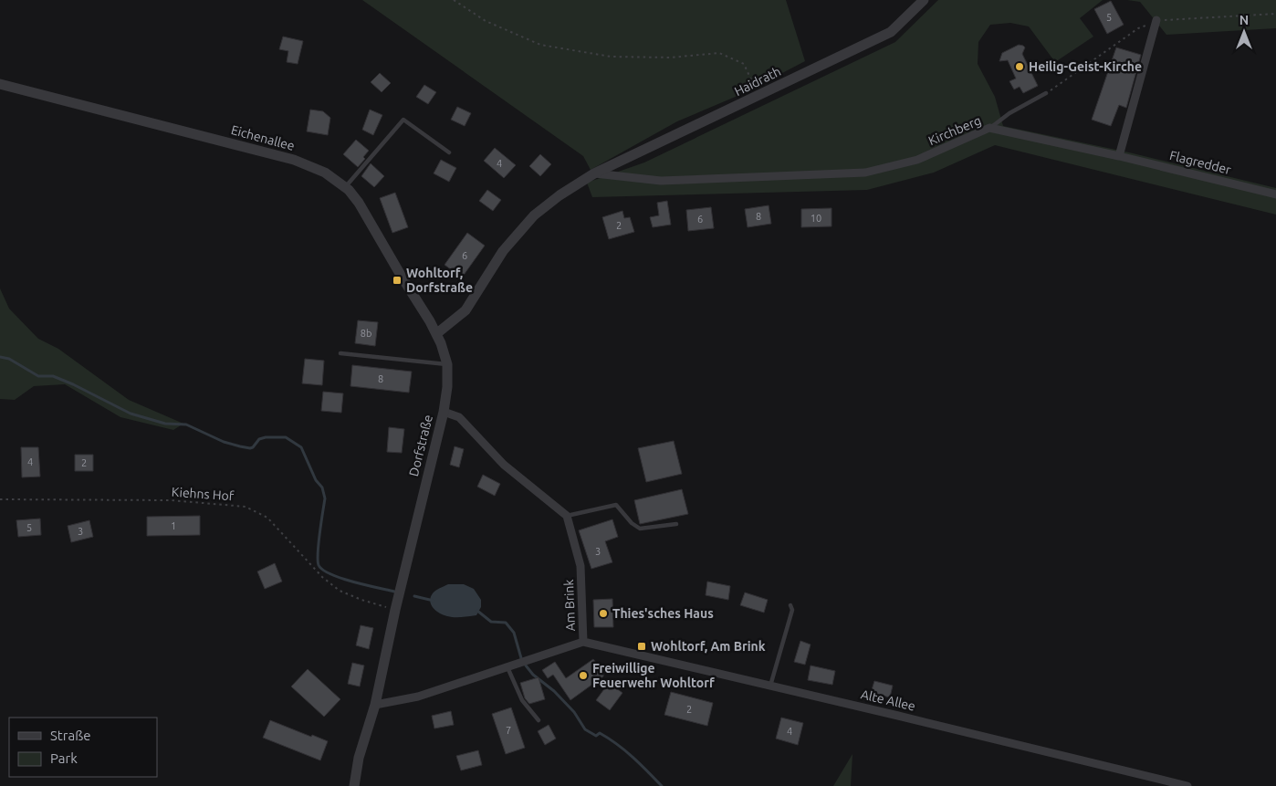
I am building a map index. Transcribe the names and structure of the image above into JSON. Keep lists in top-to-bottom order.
{
  "streets": {
    "street": [
      "Haidrath",
      "Kirchberg",
      "Eichenallee",
      "Flagredder",
      "Dorfstraße",
      "Am Brink",
      "Alte Allee"
    ],
    "path": ["Kiehns Hof"]
  },
  "crossings": [
    ["Haidrath", "Kirchberg"],
    ["Kirchberg", "Flagredder"],
    ["Eichenallee", "Dorfstraße"],
    ["Dorfstraße", "Kiehns Hof"],
    ["Dorfstraße", "Am Brink"],
    ["Am Brink", "Alte Allee"]
  ],
  "places": {
    "other": ["Heilig-Geist-Kirche", "Thies'sches Haus", "Freiwillige Feuerwehr Wohltorf"],
    "transit": ["Wohltorf, Dorfstraße", "Wohltorf, Am Brink"]
  },
  "house_numbers": [
    "5",
    "4",
    "8",
    "10",
    "6",
    "2",
    "6",
    "8b",
    "8",
    "4",
    "2",
    "1",
    "5",
    "3",
    "3",
    "2",
    "7",
    "4"
  ],
  "legend": ["Straße", "Park"],
  "north": "top"
}
